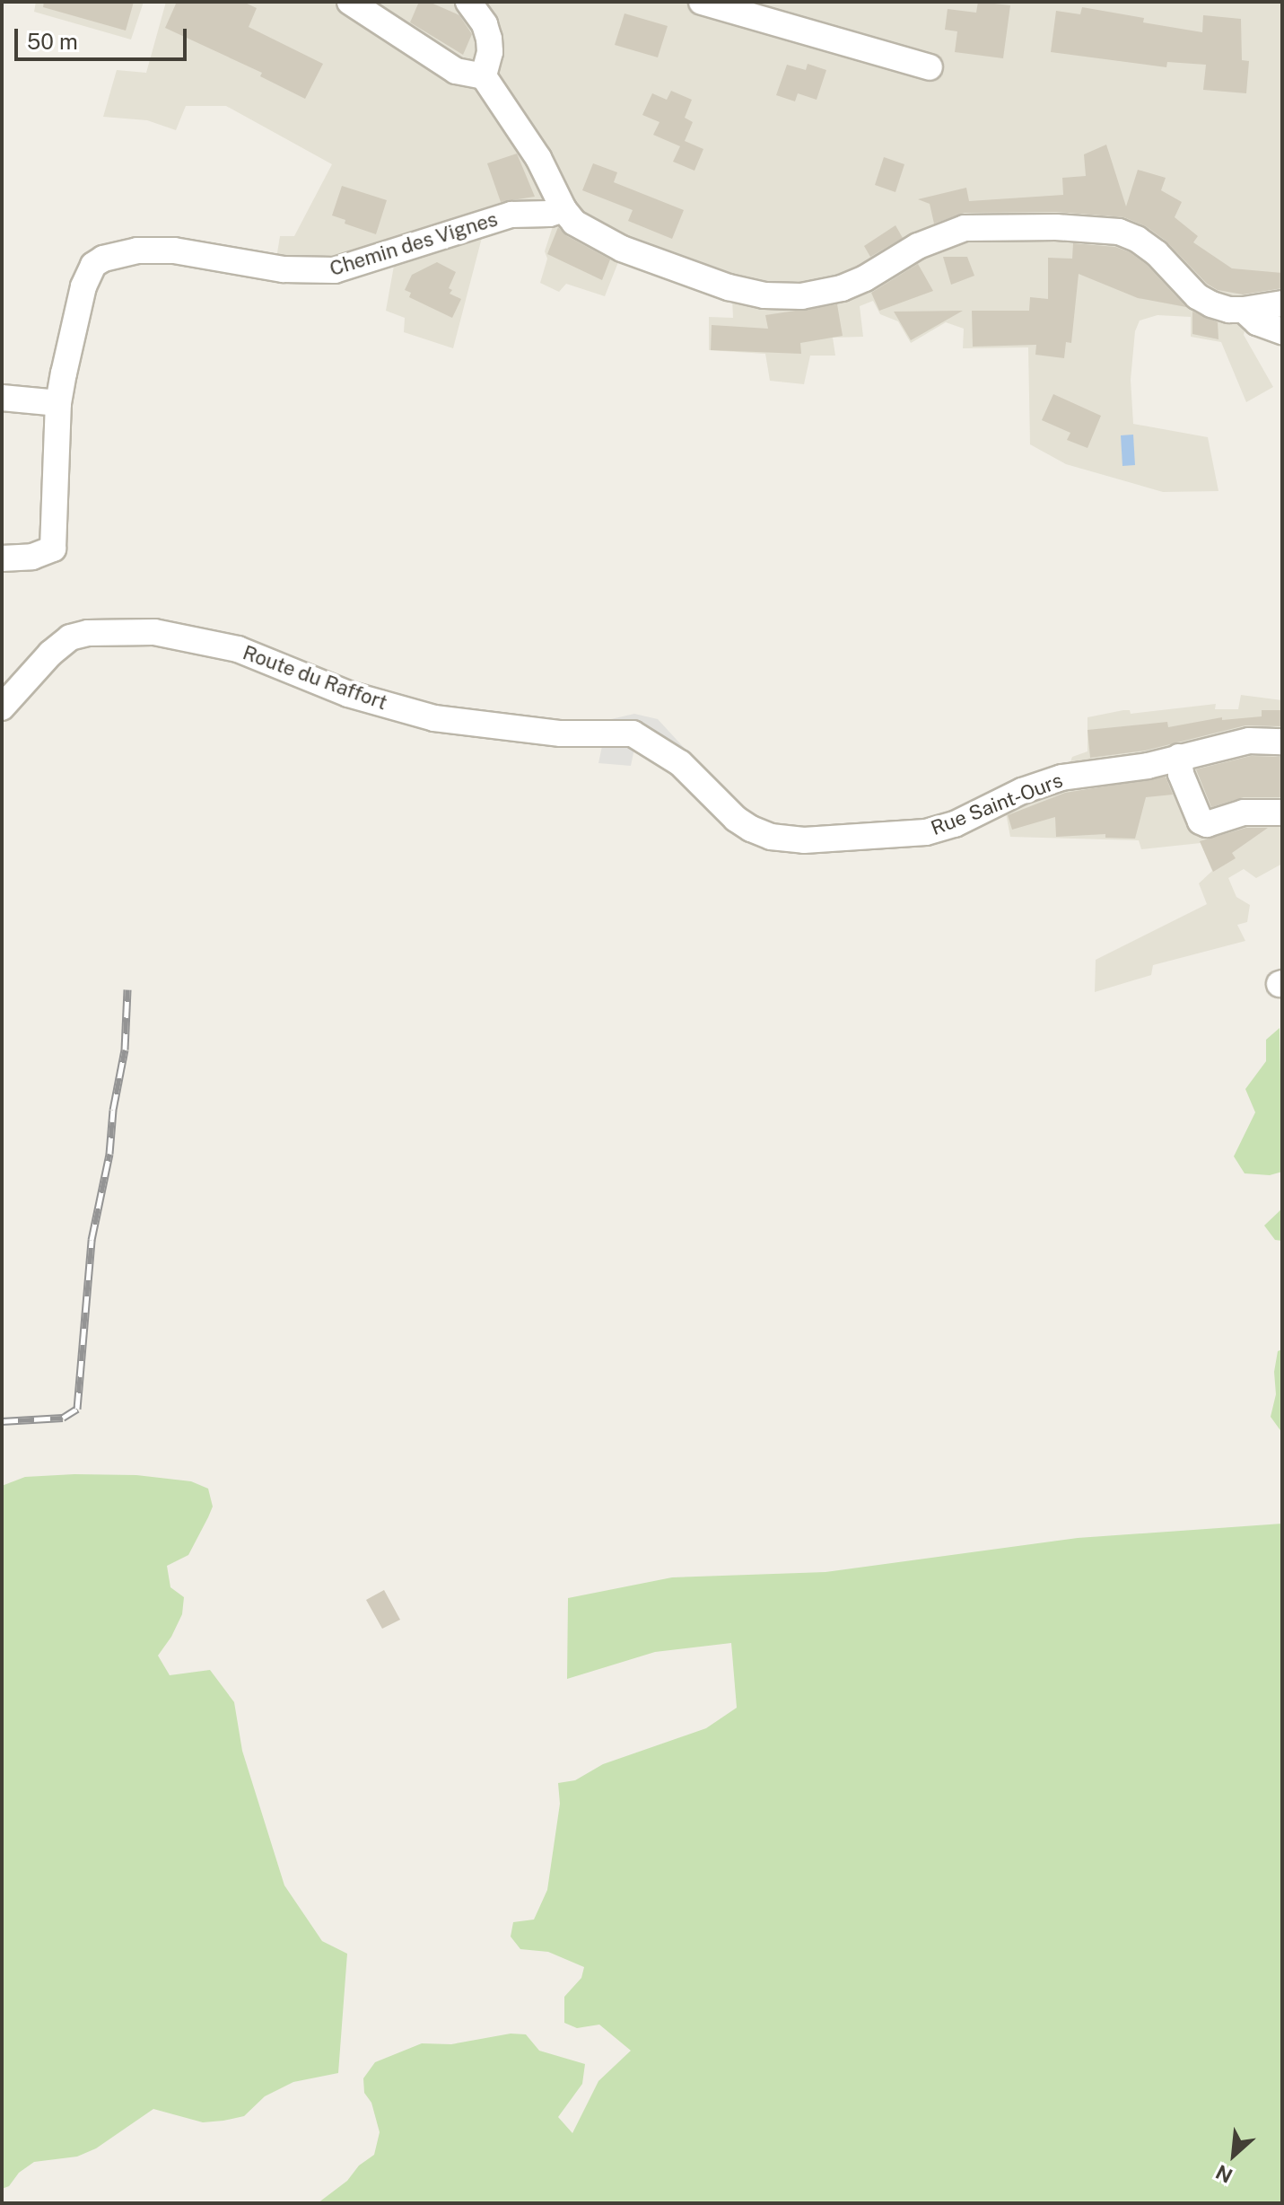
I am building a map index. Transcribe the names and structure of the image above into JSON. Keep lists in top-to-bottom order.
{
  "streets": {
    "street": ["Chemin des Vignes", "Route du Raffort", "Rue Saint-Ours"]
  },
  "crossings": [
    ["Route du Raffort", "Rue Saint-Ours"]
  ],
  "scale_bar": "50 m",
  "north": "bottom left"
}
